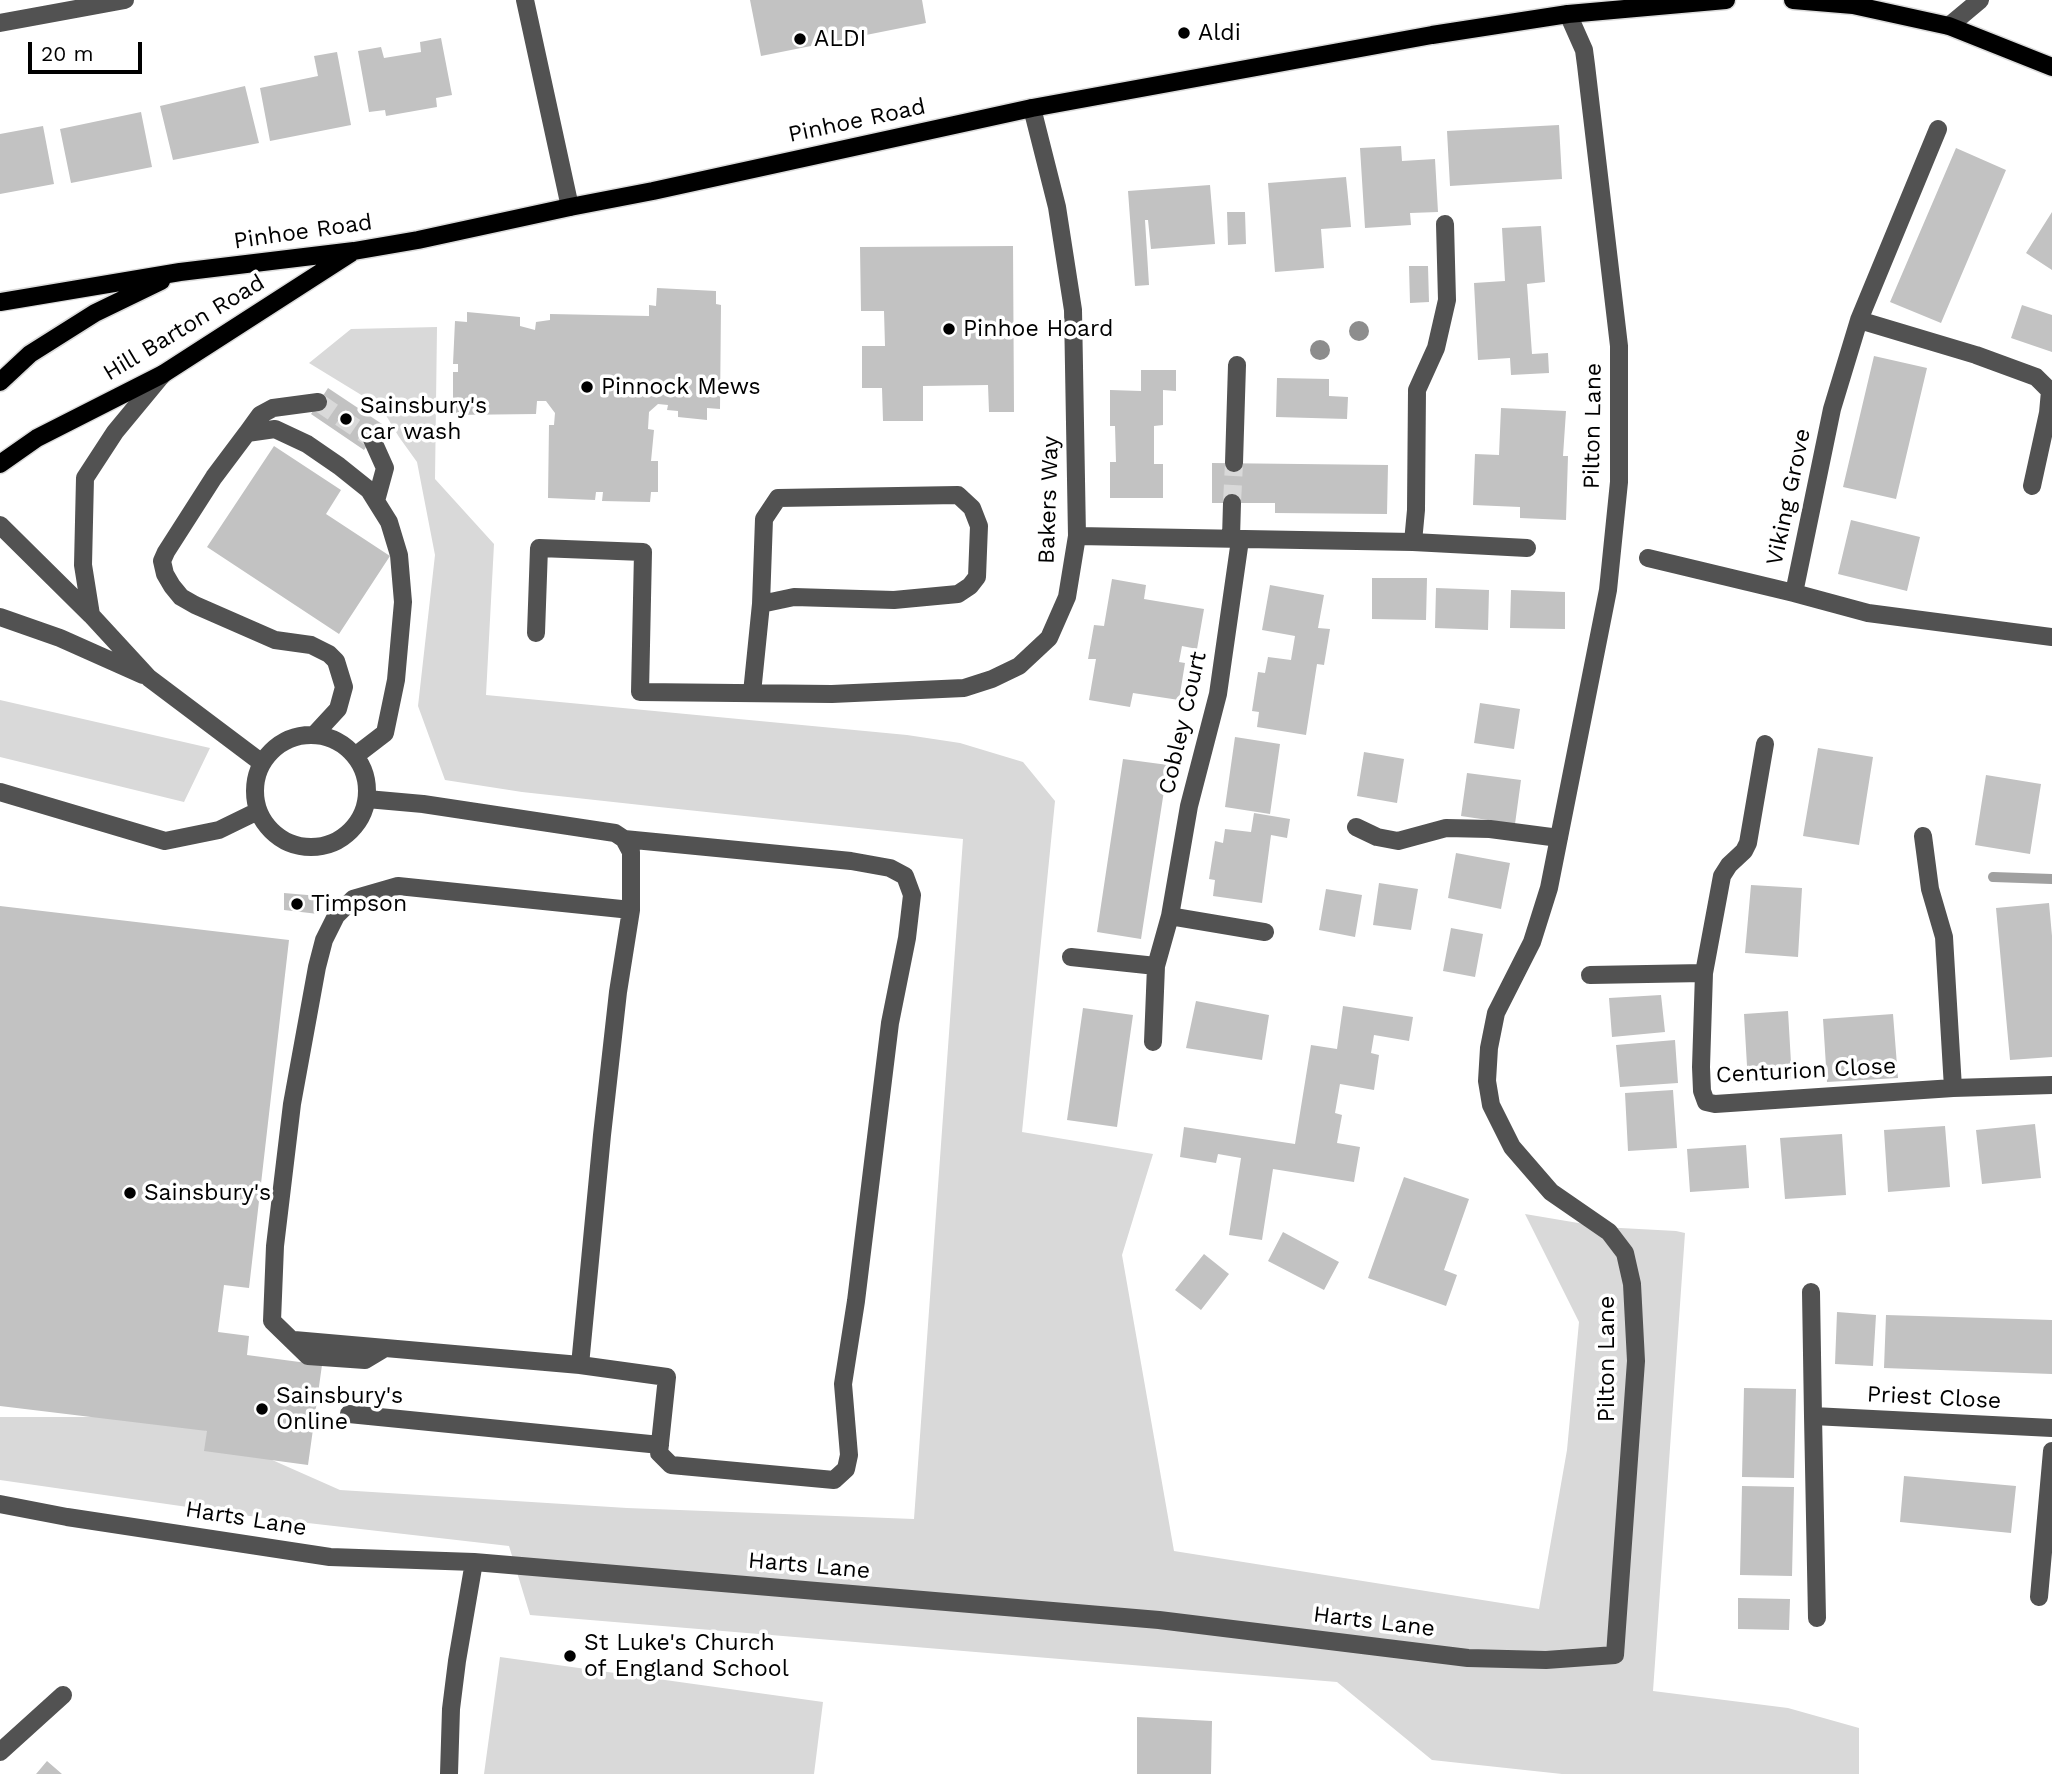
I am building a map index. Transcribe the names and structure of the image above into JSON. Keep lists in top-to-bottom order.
{
  "streets": {
    "main road": ["Pinhoe Road", "Hill Barton Road"],
    "street": [
      "Pilton Lane",
      "Viking Grove",
      "Bakers Way",
      "Cobley Court",
      "Centurion Close",
      "Priest Close",
      "Harts Lane"
    ]
  },
  "crossings": [
    ["Pinhoe Road", "Hill Barton Road"],
    ["Pinhoe Road", "Pilton Lane"],
    ["Pinhoe Road", "Bakers Way"],
    ["Pilton Lane", "Harts Lane"]
  ],
  "places": [
    "Aldi",
    "ALDI",
    "Pinhoe Hoard",
    "Pinnock Mews",
    "Sainsbury's car wash",
    "Timpson",
    "Sainsbury's",
    "Sainsbury's Online",
    "St Luke's Church of England School"
  ],
  "scale_bar": "20 m"
}
